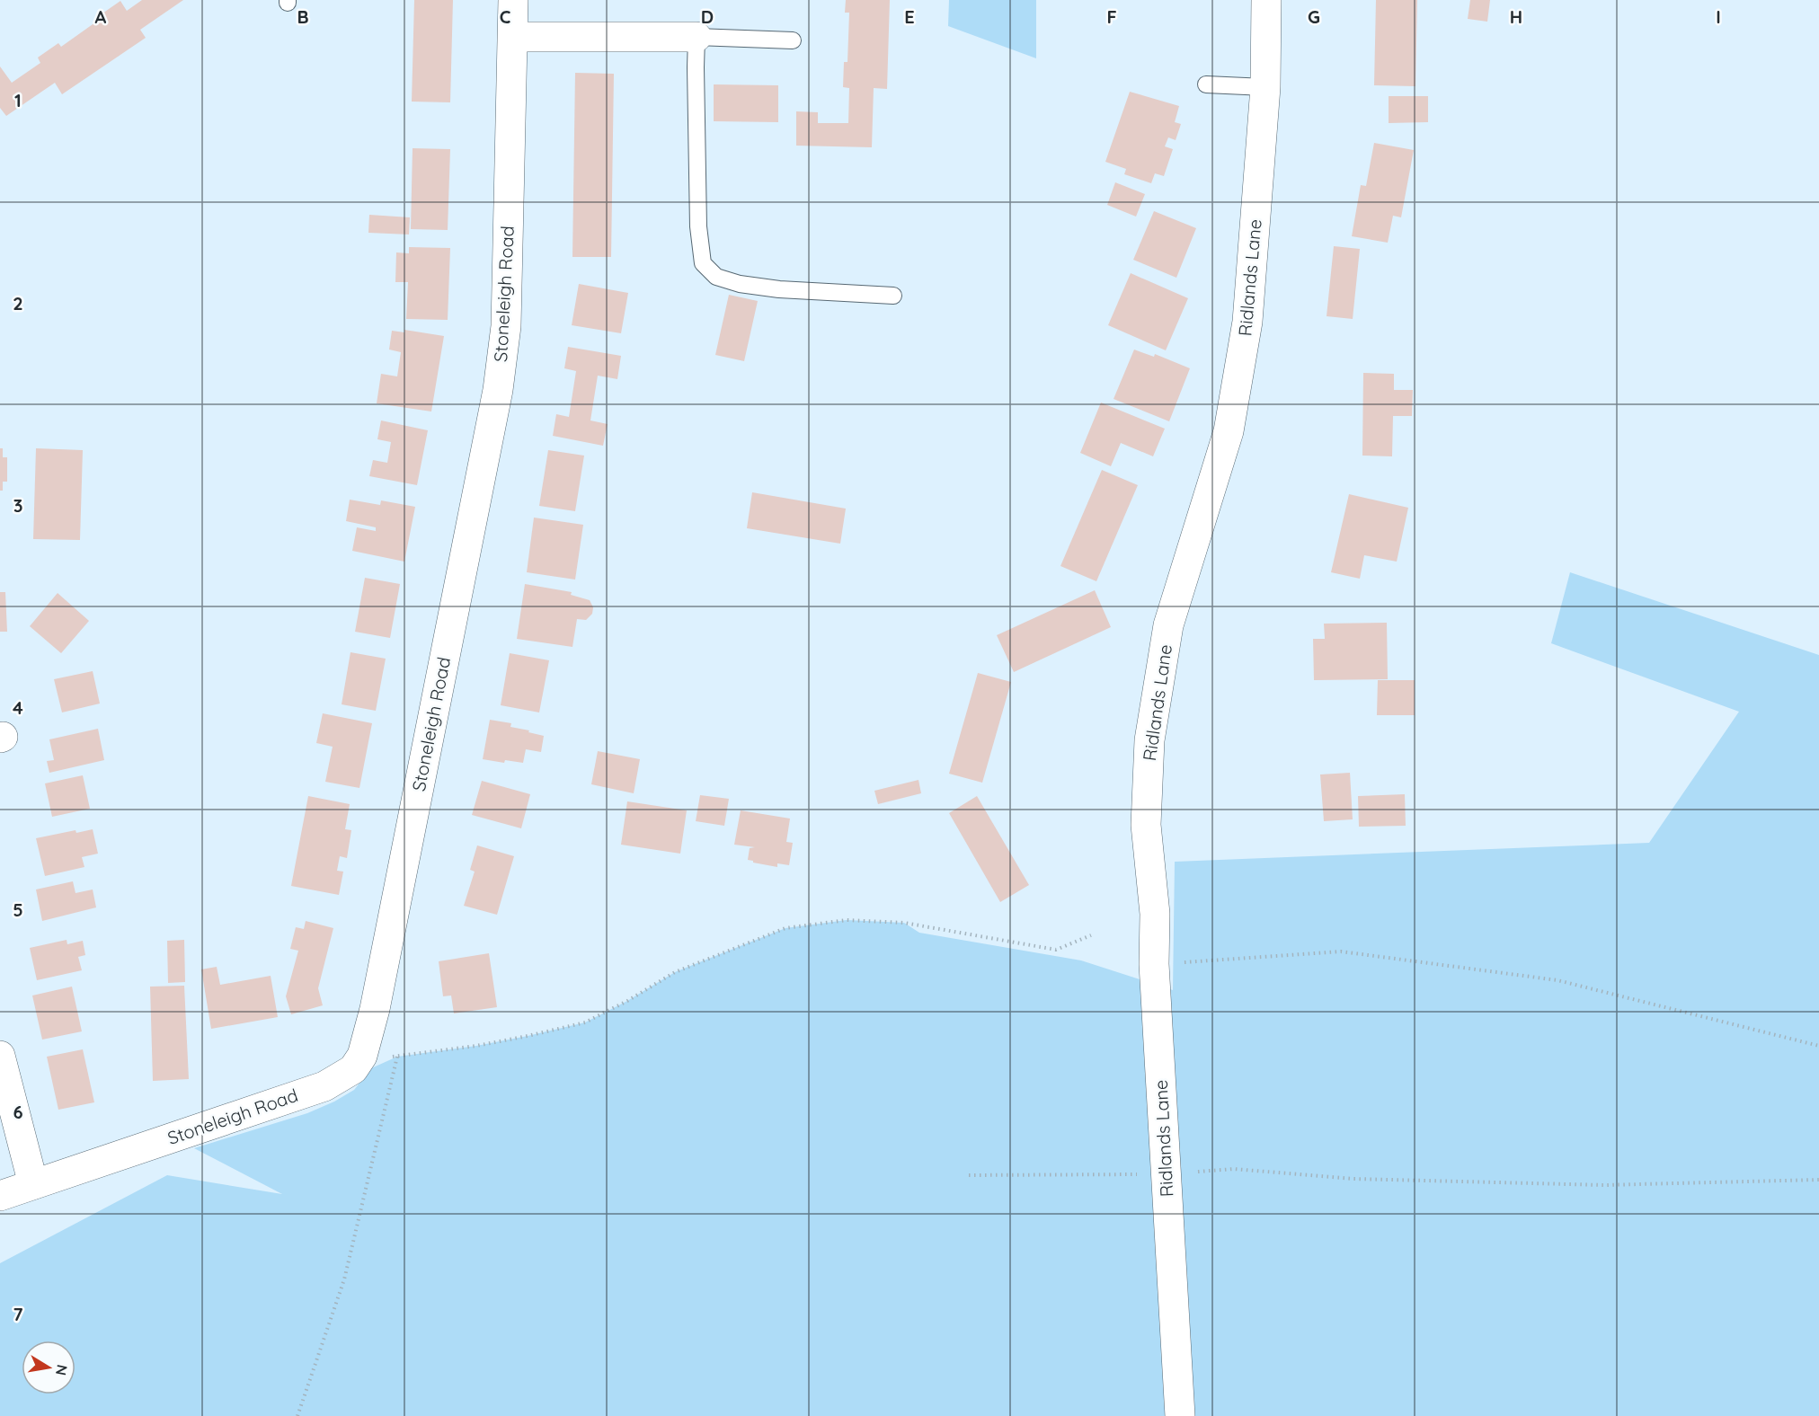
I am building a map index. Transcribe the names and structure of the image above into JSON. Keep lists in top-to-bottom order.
{
  "streets": {
    "street": ["Ridlands Lane", "Stoneleigh Road"]
  },
  "north": "right",
  "grid": {
    "columns": [
      "A",
      "B",
      "C",
      "D",
      "E",
      "F",
      "G",
      "H",
      "I"
    ],
    "rows": [
      "1",
      "2",
      "3",
      "4",
      "5",
      "6",
      "7"
    ]
  }
}
